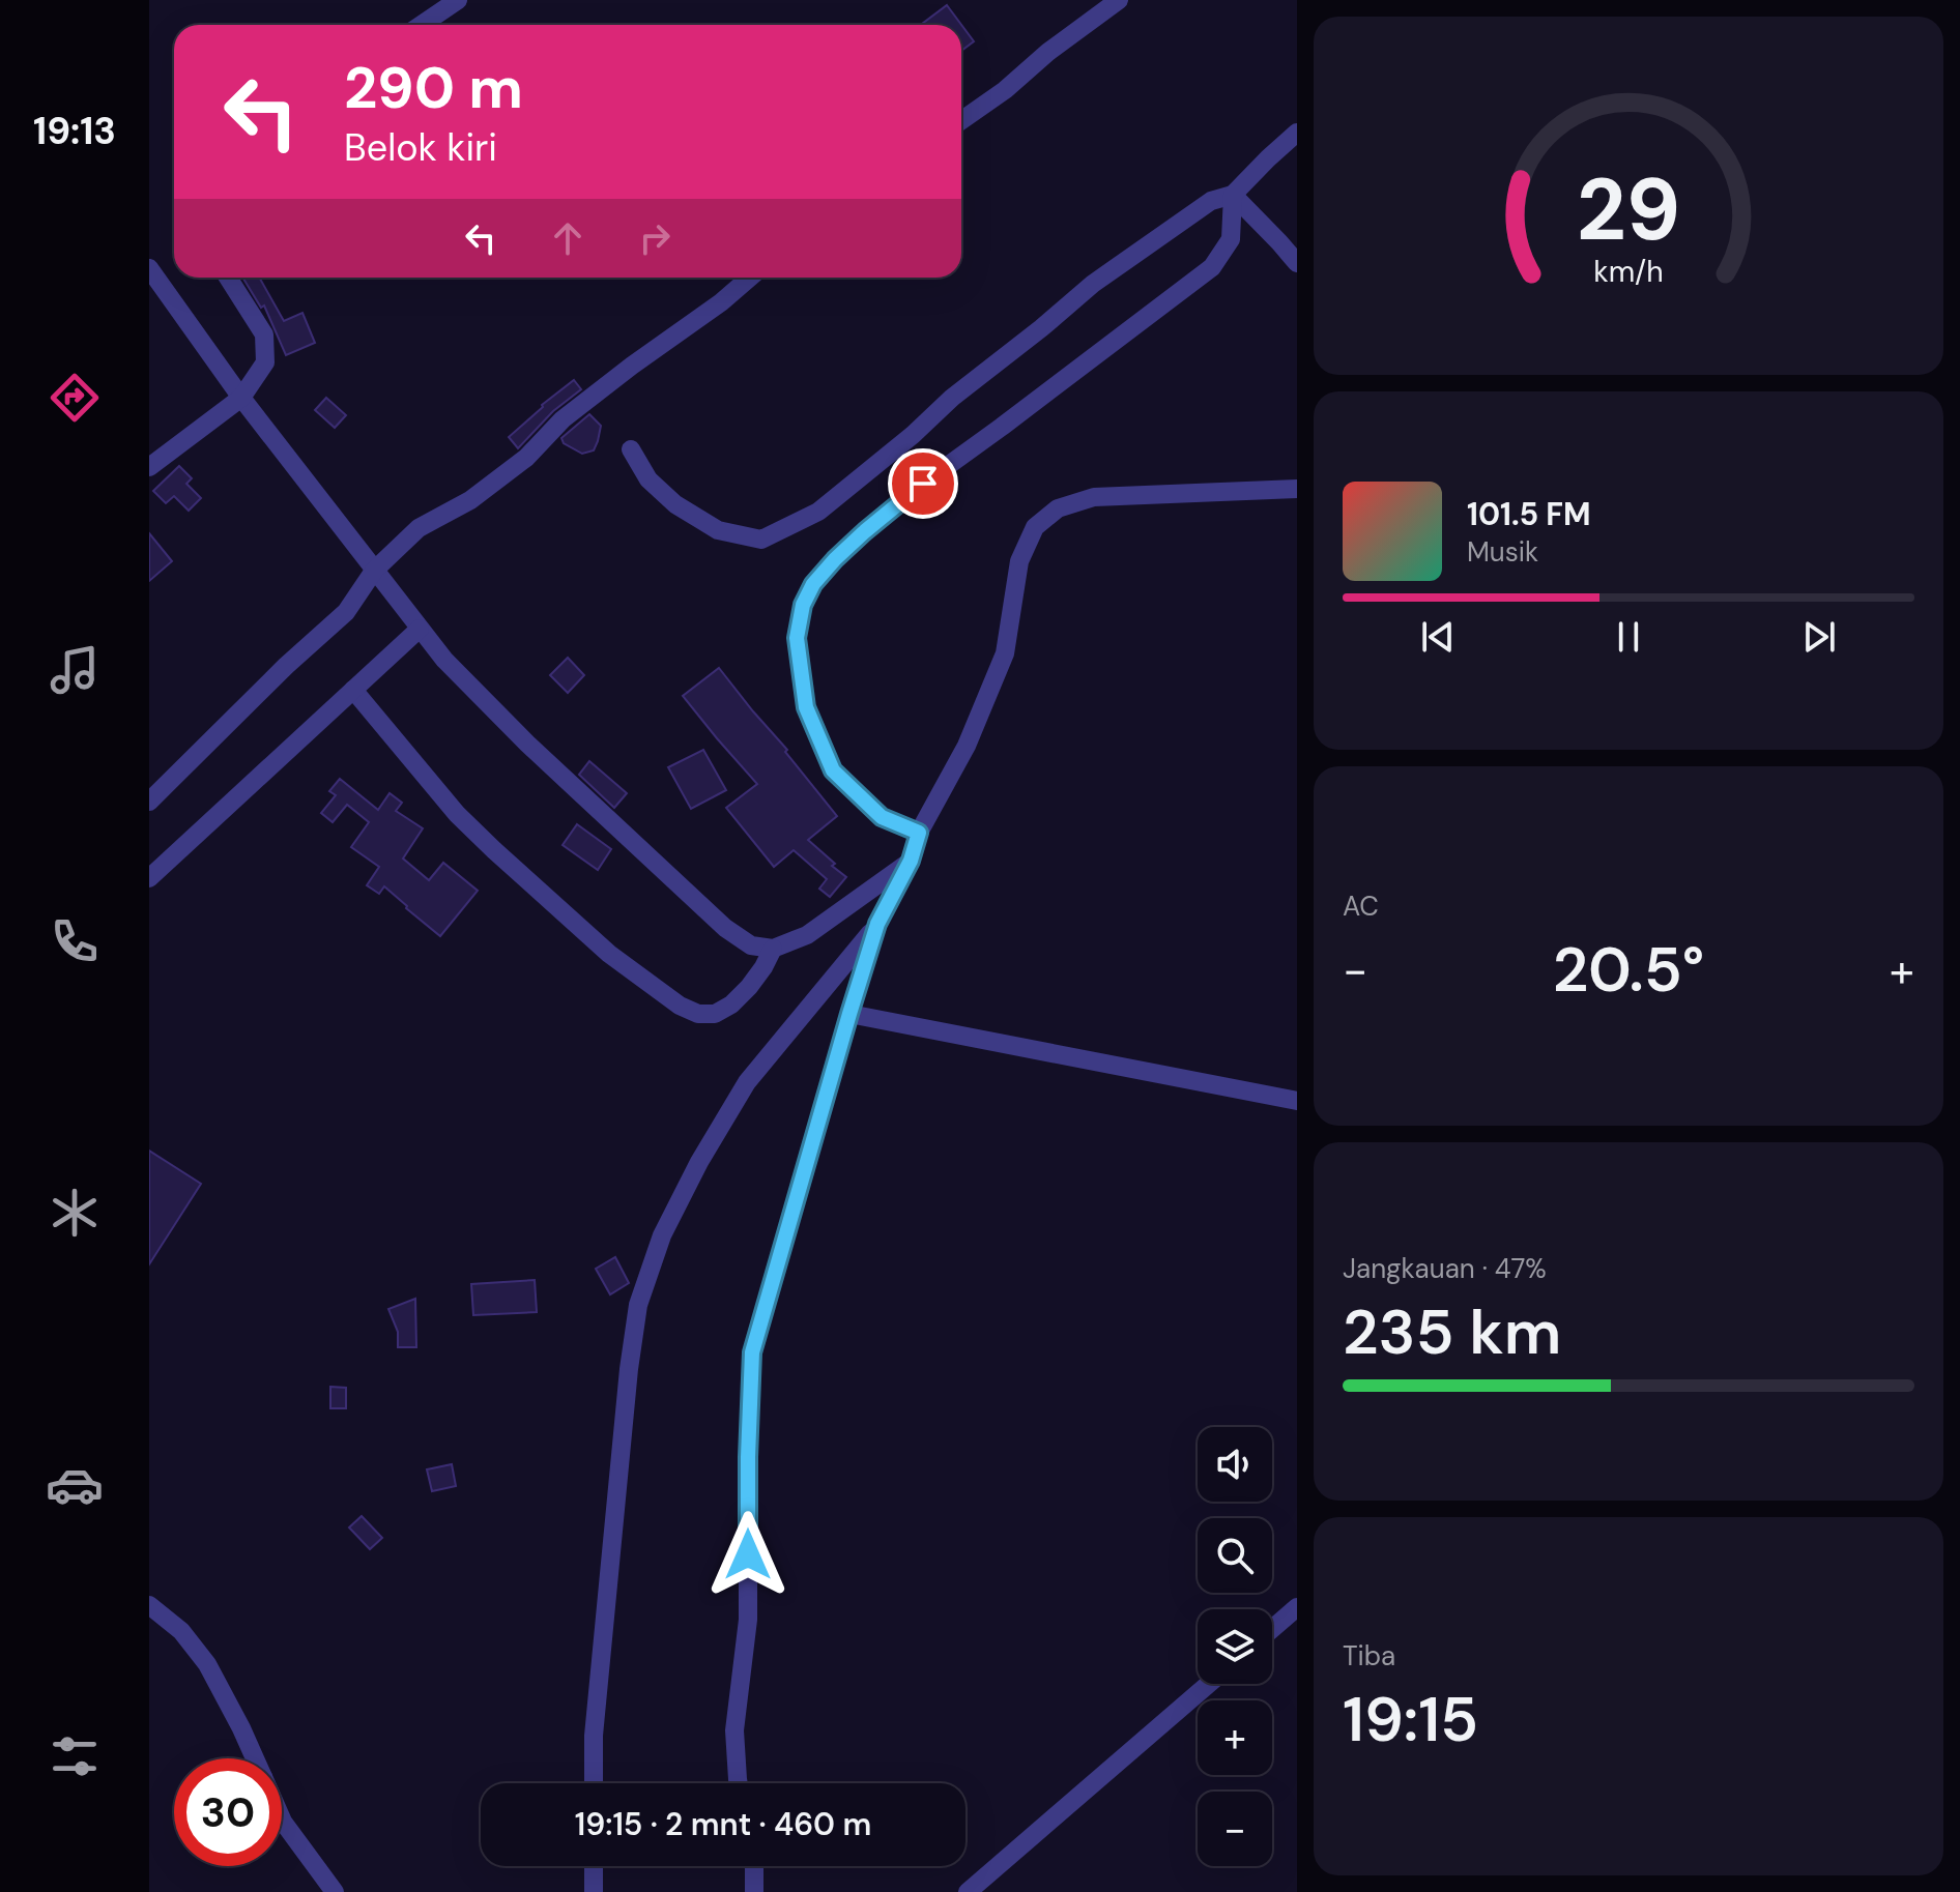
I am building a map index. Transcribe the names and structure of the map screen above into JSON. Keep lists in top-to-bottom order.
{
  "page": {
    "tabs": "19:13",
    "turn": ["290 m", "Belok kiri"],
    "song": ["101.5 FM", "Musik"],
    "tile": [
      "AC",
      ["Jangkauan · 47%", "235 km"],
      ["Tiba", "19:15"]
    ],
    "heat": ["−", "20.5°", "+"],
    "map_buttons": ["+", "−"],
    "limit": "30",
    "trip": "19:15 · 2 mnt · 460 m",
    "gauge": ["29", "km/h"]
  }
}
